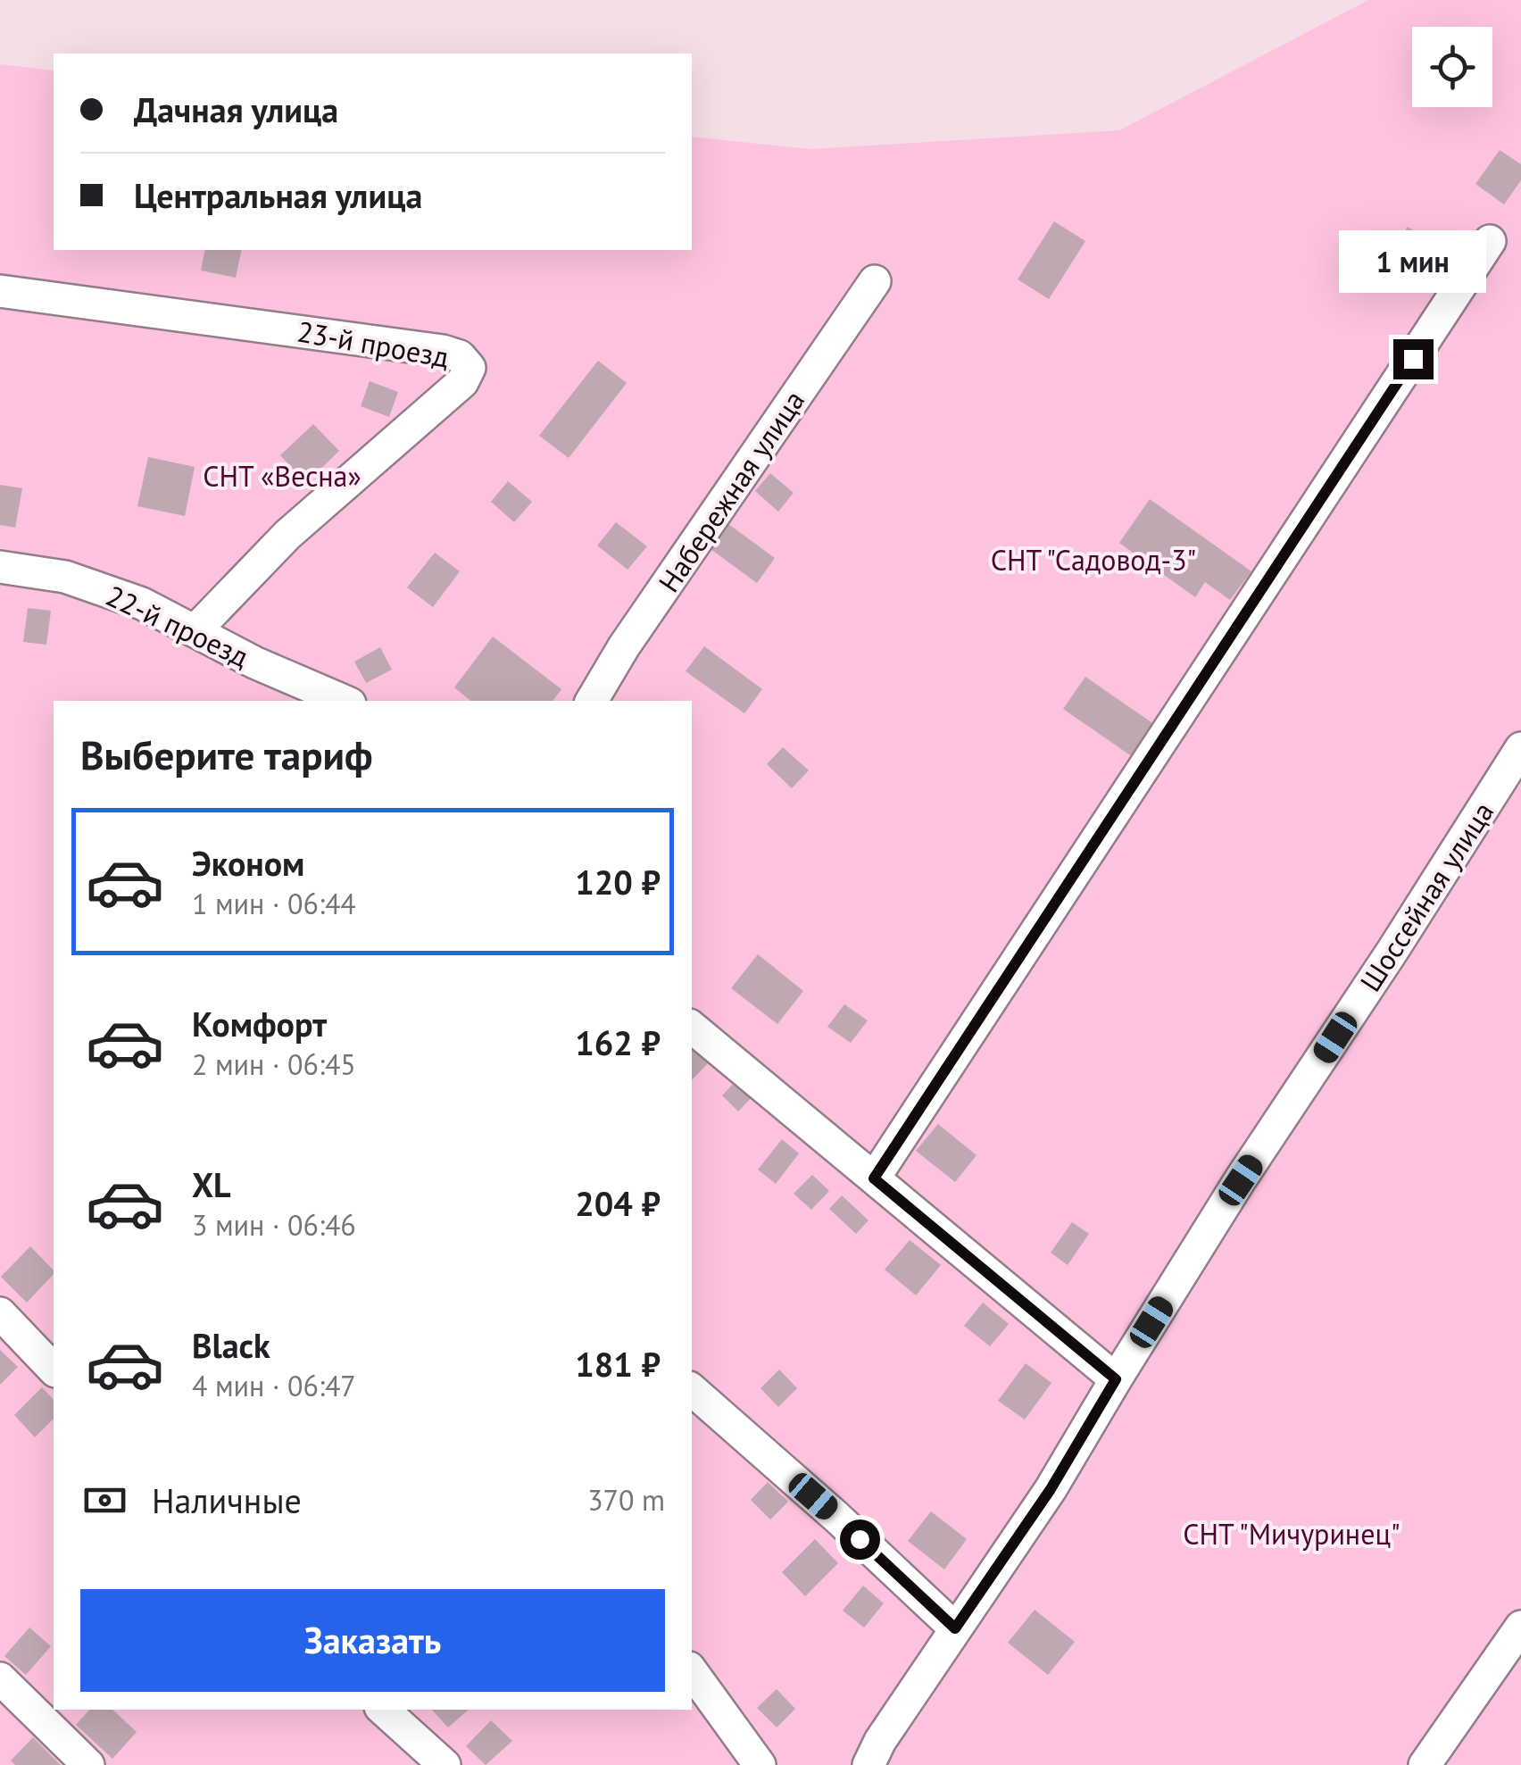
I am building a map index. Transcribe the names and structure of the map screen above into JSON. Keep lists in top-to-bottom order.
{
  "streets": {
    "street": [
      "23-й проезд",
      "Набережная улица",
      "22-й проезд",
      "Шоссейная улица"
    ]
  },
  "crossings": [
    ["23-й проезд", "22-й проезд"]
  ],
  "parks": ["СНТ «Весна»", "СНТ \"Садовод-3\"", "СНТ \"Мичуринец\""],
  "page": {
    "banner": ["Дачная улица", "Центральная улица"],
    "bubble": "1 мин",
    "heading": "Выберите тариф",
    "list": [
      {
        "name": "Эконом",
        "note": "1 мин · 06:44",
        "value": "120 ₽"
      },
      {
        "name": "Комфорт",
        "note": "2 мин · 06:45",
        "value": "162 ₽"
      },
      {
        "name": "XL",
        "note": "3 мин · 06:46",
        "value": "204 ₽"
      },
      {
        "name": "Black",
        "note": "4 мин · 06:47",
        "value": "181 ₽"
      }
    ],
    "pay": ["Наличные", "370 m"],
    "buttons": "Заказать"
  }
}
